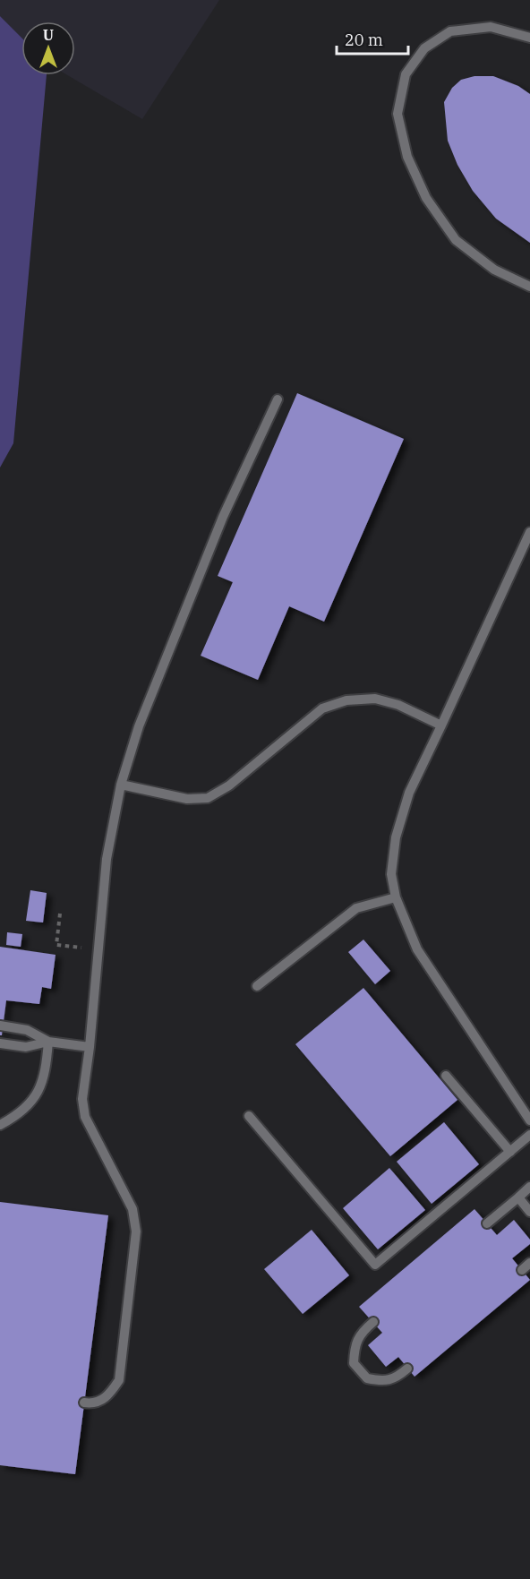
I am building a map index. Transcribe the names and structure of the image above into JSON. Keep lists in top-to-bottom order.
{
  "scale_bar": "20 m",
  "north": "top"
}
